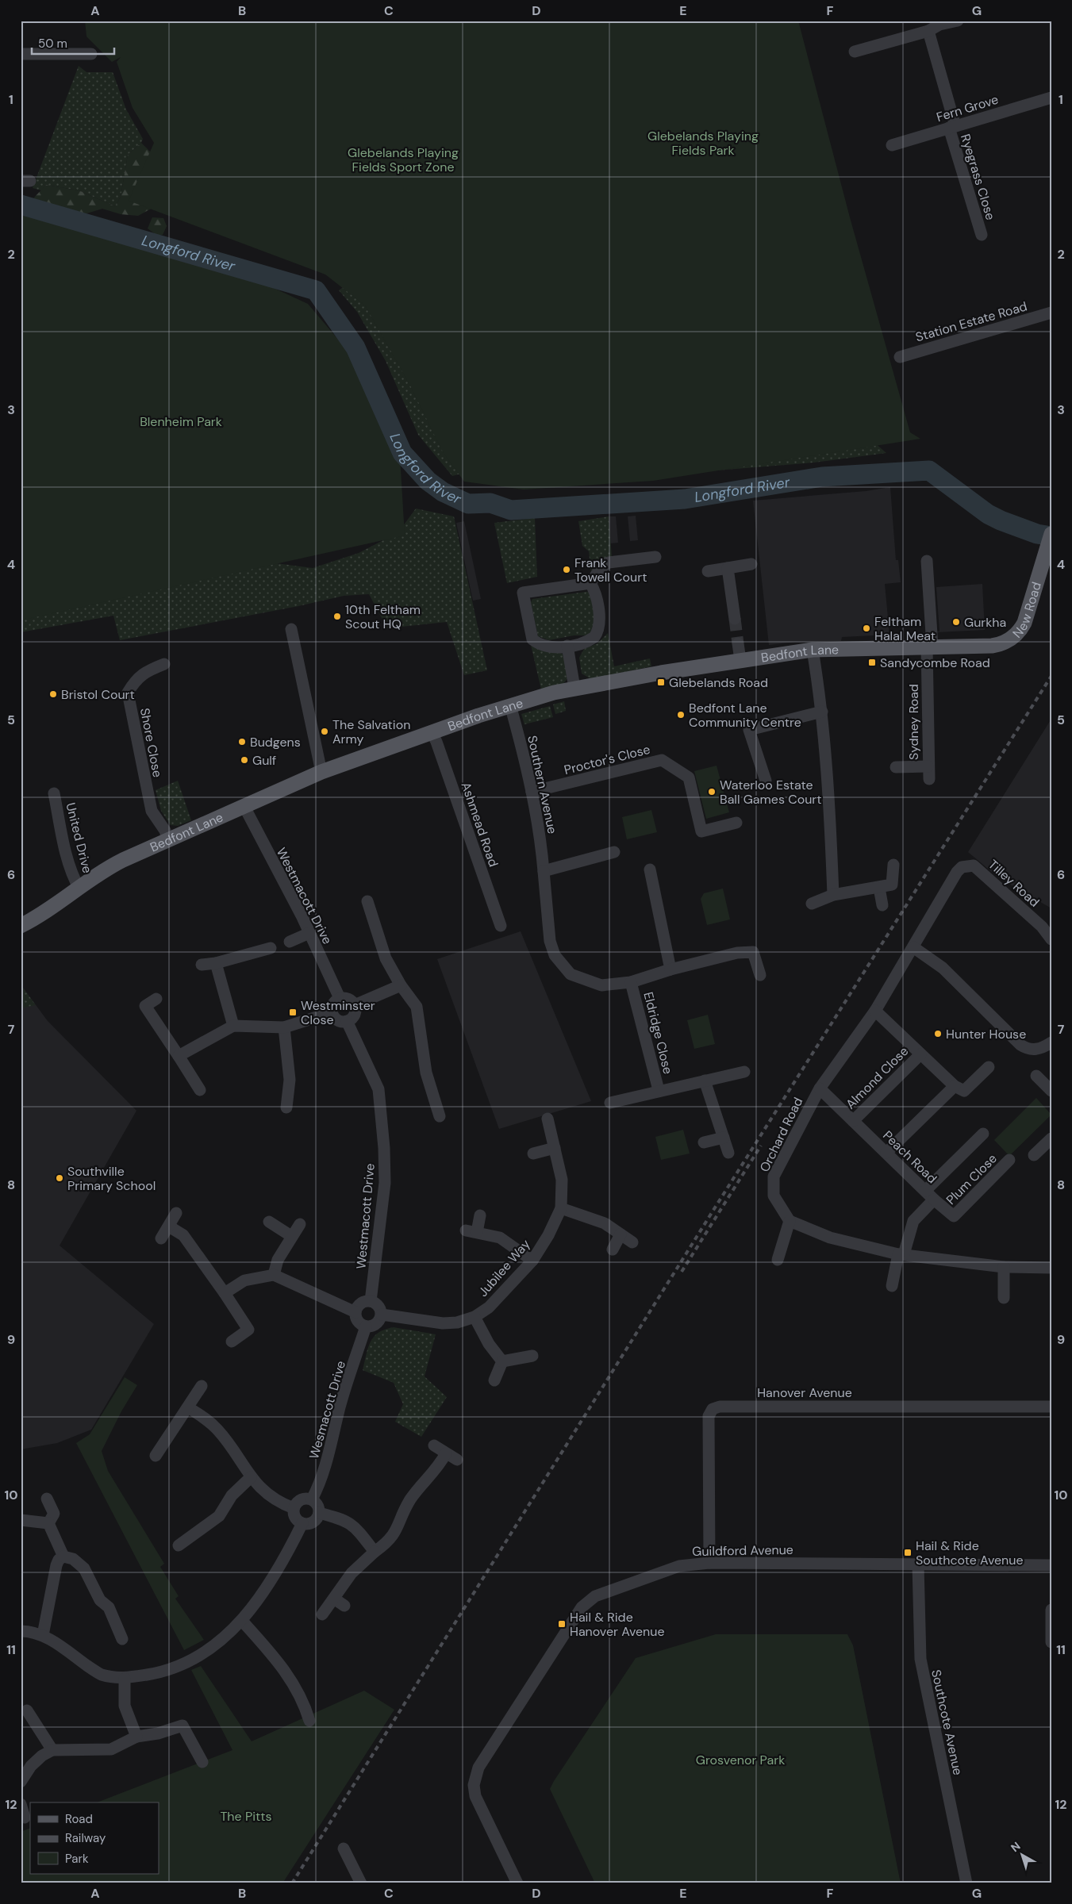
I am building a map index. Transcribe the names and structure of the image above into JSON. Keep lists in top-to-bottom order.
{
  "streets": {
    "main road": ["New Road", "Bedfont Lane"],
    "street": [
      "Fern Grove",
      "Ryegrass Close",
      "Station Estate Road",
      "Sydney Road",
      "Shore Close",
      "Proctor's Close",
      "Southern Avenue",
      "Ashmead Road",
      "United Drive",
      "Tilley Road",
      "Westmacott Drive",
      "Eldridge Close",
      "Almond Close",
      "Orchard Road",
      "Peach Road",
      "Plum Close",
      "Jubilee Way",
      "Hanover Avenue",
      "Wesmacott Drive",
      "Guildford Avenue",
      "Southcote Avenue"
    ]
  },
  "crossings": [
    ["Fern Grove", "Ryegrass Close"],
    ["New Road", "Bedfont Lane"],
    ["Bedfont Lane", "Sydney Road"],
    ["Bedfont Lane", "Shore Close"],
    ["Bedfont Lane", "Southern Avenue"],
    ["Bedfont Lane", "Ashmead Road"],
    ["Bedfont Lane", "United Drive"],
    ["Bedfont Lane", "Westmacott Drive"],
    ["Proctor's Close", "Southern Avenue"],
    ["Southern Avenue", "Eldridge Close"],
    ["Tilley Road", "Orchard Road"],
    ["Westmacott Drive", "Jubilee Way"],
    ["Westmacott Drive", "Wesmacott Drive"],
    ["Almond Close", "Peach Road"],
    ["Orchard Road", "Peach Road"],
    ["Peach Road", "Plum Close"],
    ["Jubilee Way", "Wesmacott Drive"],
    ["Hanover Avenue", "Guildford Avenue"],
    ["Guildford Avenue", "Southcote Avenue"]
  ],
  "water": ["Longford River"],
  "parks": [
    "Glebelands Playing Fields Park",
    "Glebelands Playing Fields Sport Zone",
    "Blenheim Park",
    "Grosvenor Park",
    "The Pitts"
  ],
  "places": {
    "other": [
      "Frank Towell Court",
      "10th Feltham Scout HQ",
      "Gurkha",
      "Feltham Halal Meat",
      "Bristol Court",
      "Bedfont Lane Community Centre",
      "The Salvation Army",
      "Budgens",
      "Gulf",
      "Waterloo Estate Ball Games Court",
      "Hunter House",
      "Southville Primary School"
    ],
    "transit": [
      "Sandycombe Road",
      "Glebelands Road",
      "Westminster Close",
      "Hail & Ride Southcote Avenue",
      "Hail & Ride Hanover Avenue"
    ]
  },
  "legend": ["Road", "Railway", "Park"],
  "scale_bar": "50 m",
  "north": "top left",
  "grid": {
    "columns": [
      "A",
      "B",
      "C",
      "D",
      "E",
      "F",
      "G"
    ],
    "rows": [
      "1",
      "2",
      "3",
      "4",
      "5",
      "6",
      "7",
      "8",
      "9",
      "10",
      "11",
      "12"
    ]
  }
}
